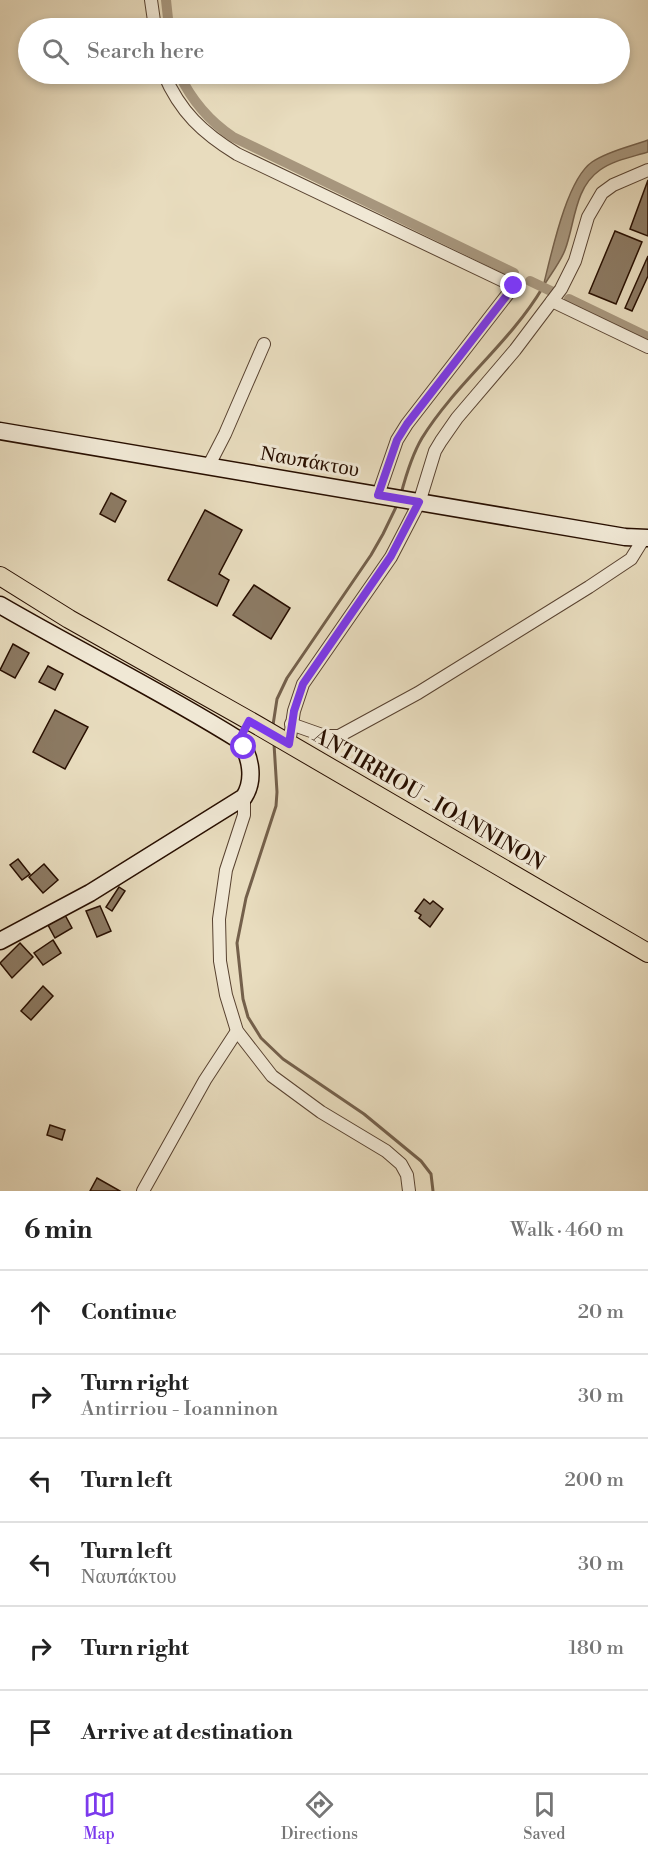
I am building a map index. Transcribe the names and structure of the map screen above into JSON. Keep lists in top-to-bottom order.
{
  "streets": {
    "main road": ["ANTIRRIOU - IOANNINON"],
    "street": ["Ναυπάκτου"]
  },
  "page": {
    "search": "Search here",
    "heading": ["6 min", "Walk · 460 m"],
    "list": [
      ["Continue", "20 m"],
      ["Turn right", "Antirriou - Ioanninon", "30 m"],
      ["Turn left", "200 m"],
      ["Turn left", "Ναυπάκτου", "30 m"],
      ["Turn right", "180 m"],
      "Arrive at destination"
    ],
    "nav": ["Map", "Directions", "Saved"]
  }
}
